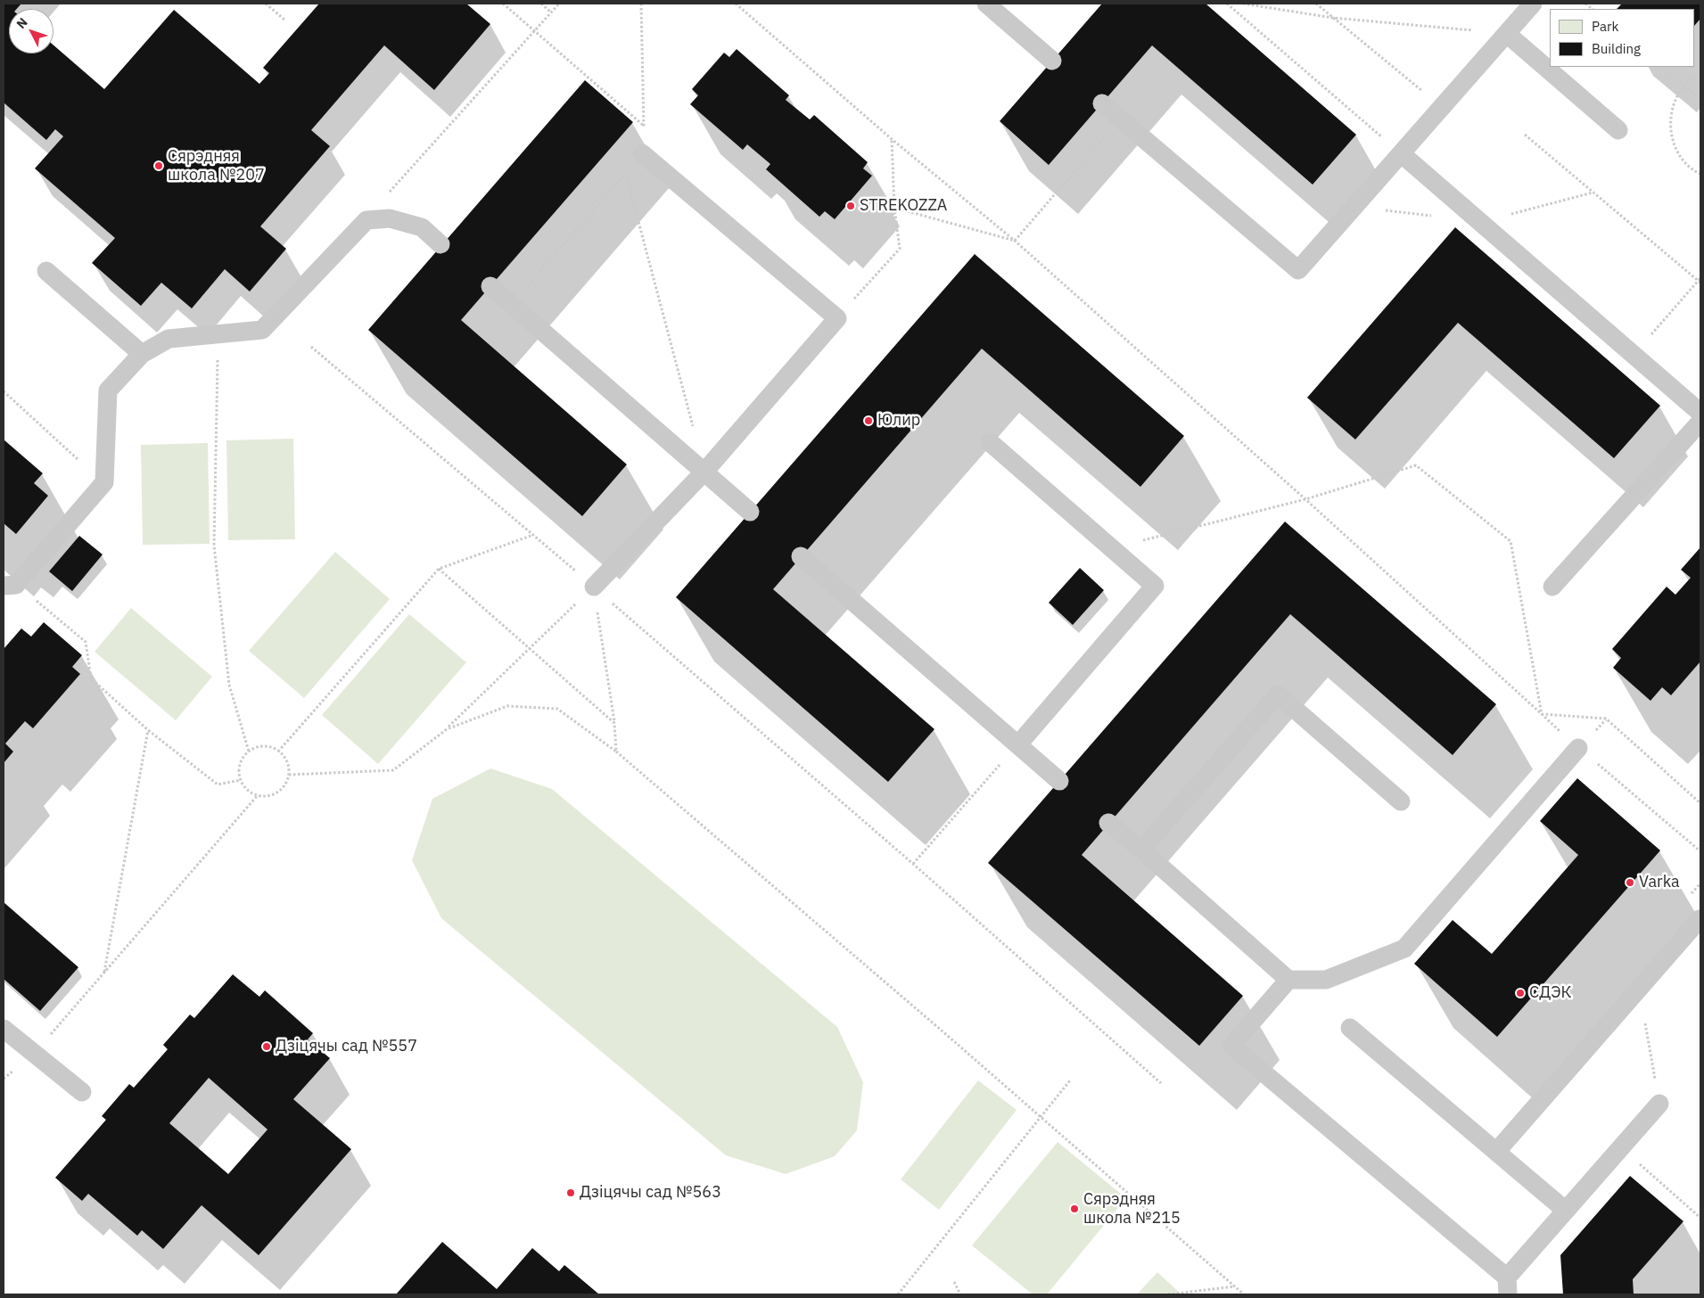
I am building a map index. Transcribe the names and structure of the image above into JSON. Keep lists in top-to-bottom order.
{
  "places": [
    "Сярэдняя школа №207",
    "STREKOZZA",
    "Юлир",
    "Varka",
    "СДЭК",
    "Дзіцячы сад №557",
    "Дзіцячы сад №563",
    "Сярэдняя школа №215"
  ],
  "legend": ["Park", "Building"],
  "north": "top left"
}
